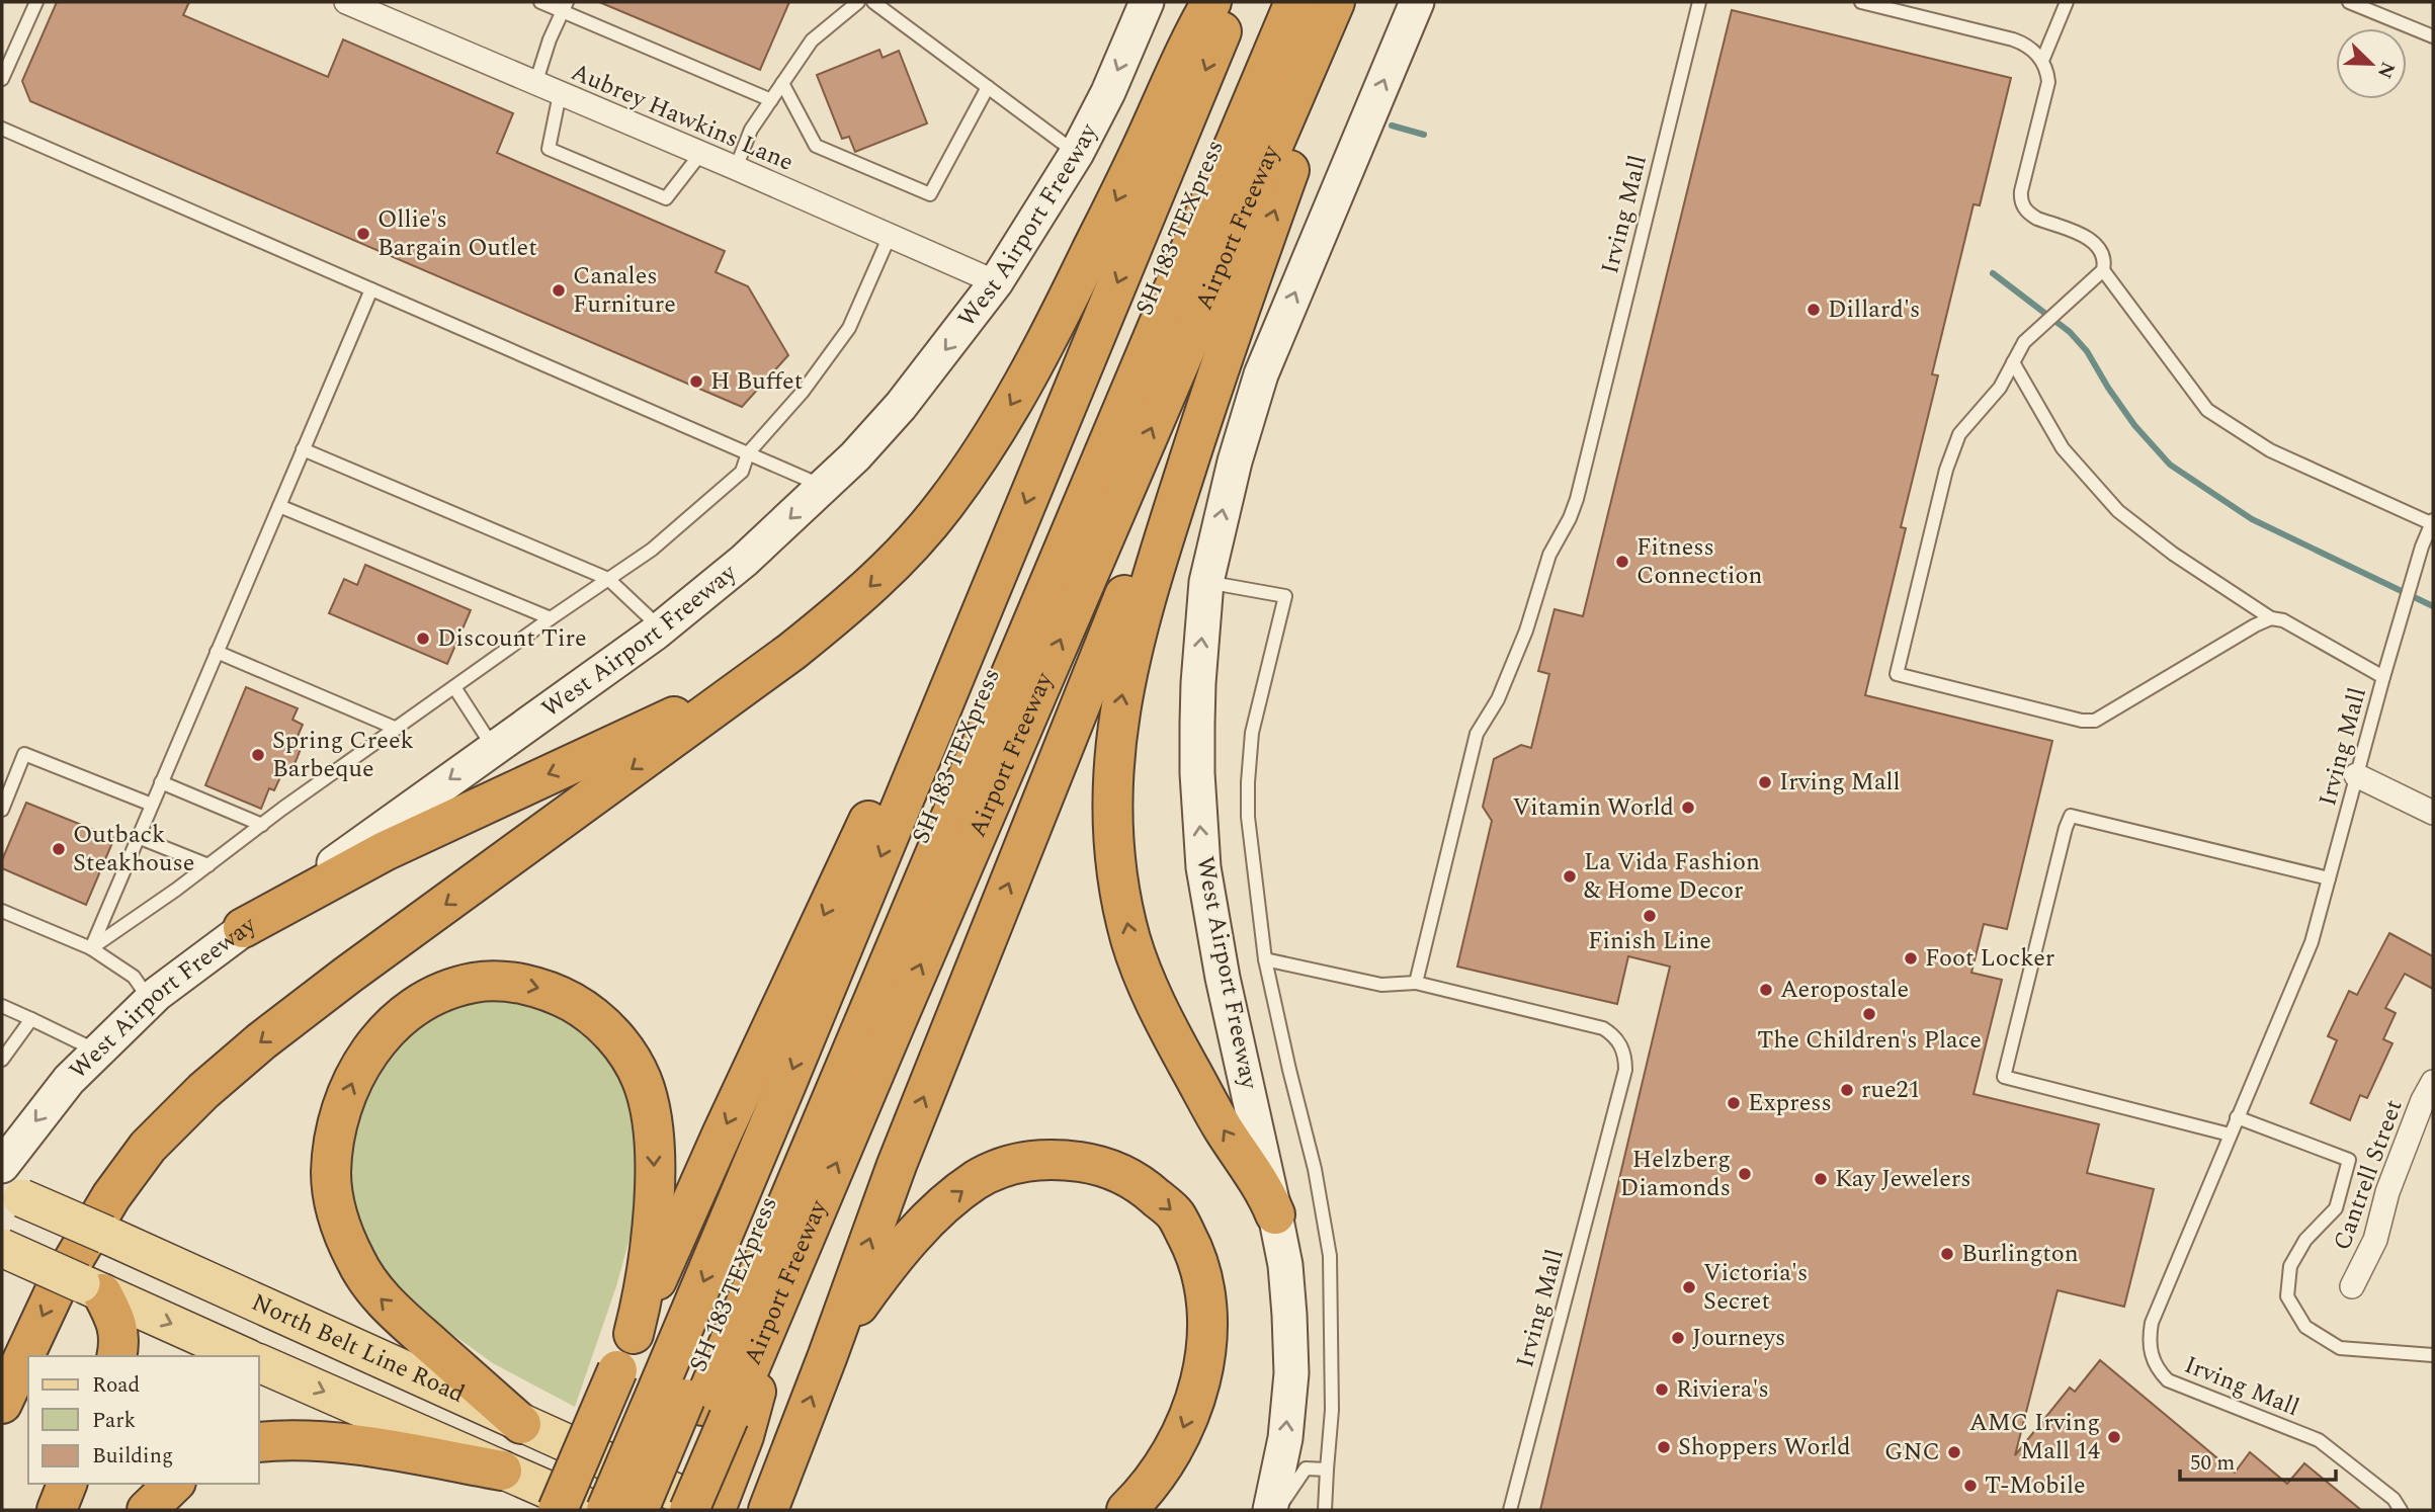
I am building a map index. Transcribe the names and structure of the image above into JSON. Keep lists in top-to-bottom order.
{
  "streets": {
    "highway": ["SH 183 TEXpress", "Airport Freeway"],
    "main road": ["West Airport Freeway", "North Belt Line Road"],
    "street": ["Aubrey Hawkins Lane", "Cantrell Street"],
    "lane": ["Irving Mall"]
  },
  "crossings": [
    ["Aubrey Hawkins Lane", "West Airport Freeway"],
    ["SH 183 TEXpress", "Airport Freeway"]
  ],
  "places": [
    "Ollie's Bargain Outlet",
    "Canales Furniture",
    "Dillard's",
    "H Buffet",
    "Fitness Connection",
    "Discount Tire",
    "Spring Creek Barbeque",
    "Irving Mall",
    "Vitamin World",
    "Outback Steakhouse",
    "La Vida Fashion & Home Decor",
    "Finish Line",
    "Foot Locker",
    "Aeropostale",
    "The Children's Place",
    "rue21",
    "Express",
    "Helzberg Diamonds",
    "Kay Jewelers",
    "Burlington",
    "Victoria's Secret",
    "Journeys",
    "Riviera's",
    "AMC Irving Mall 14",
    "Shoppers World",
    "GNC",
    "T-Mobile"
  ],
  "legend": ["Road", "Park", "Building"],
  "scale_bar": "50 m",
  "north": "bottom right"
}
